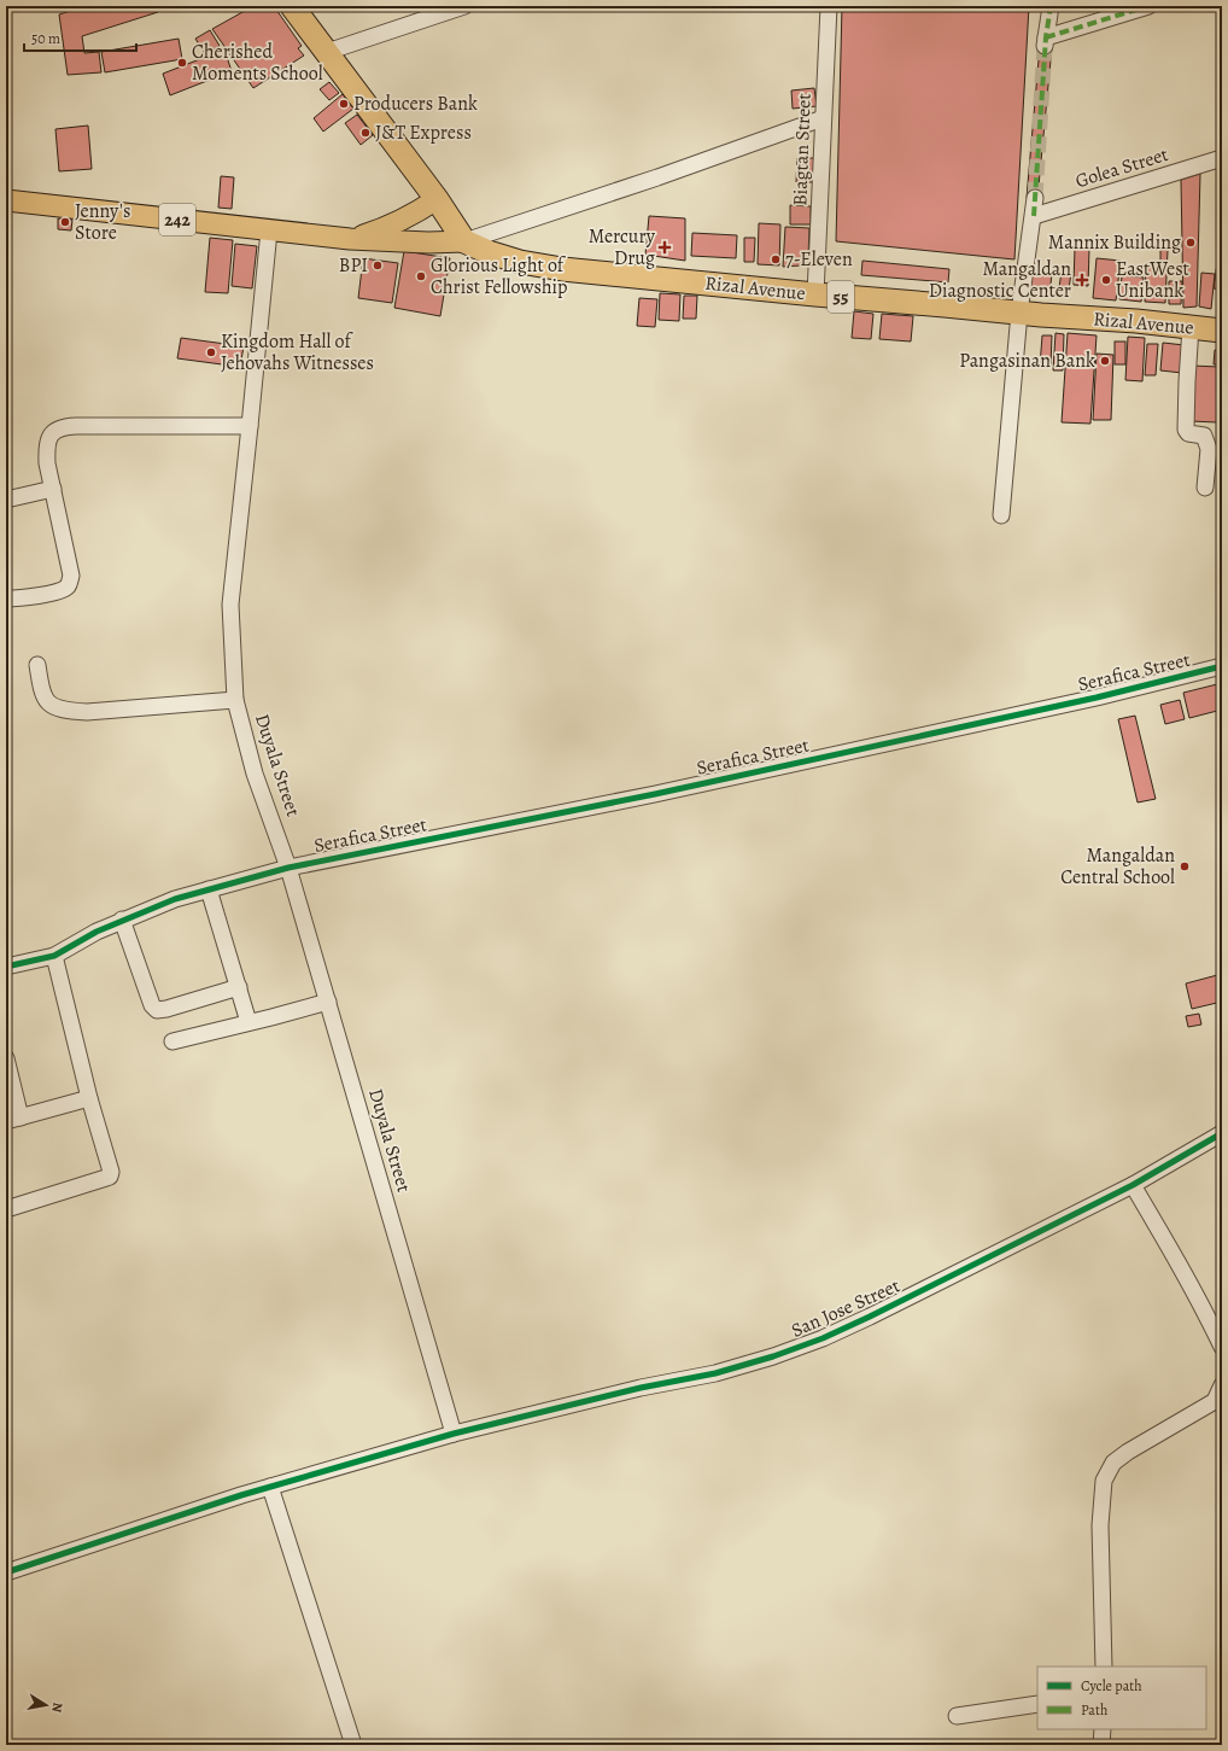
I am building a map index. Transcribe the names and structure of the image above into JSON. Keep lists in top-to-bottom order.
{
  "streets": {
    "highway": ["Rizal Avenue", "55"],
    "main road": ["242"],
    "street": [
      "Biagtan Street",
      "Golea Street",
      "Serafica Street",
      "Duyala Street",
      "San Jose Street"
    ]
  },
  "crossings": [
    ["Biagtan Street", "Rizal Avenue"],
    ["242", "Rizal Avenue"],
    ["242", "Duyala Street"],
    ["Serafica Street", "Duyala Street"],
    ["Duyala Street", "San Jose Street"]
  ],
  "places": {
    "other": [
      "Cherished Moments School",
      "Producers Bank",
      "J&T Express",
      "Jenny's Store",
      "Mannix Building",
      "7-Eleven",
      "BPI",
      "Glorious Light of Christ Fellowship",
      "EastWest Unibank",
      "Kingdom Hall of Jehovahs Witnesses",
      "Pangasinan Bank",
      "Mangaldan Central School"
    ],
    "health": ["Mercury Drug", "Mangaldan Diagnostic Center"]
  },
  "legend": ["Cycle path", "Path"],
  "scale_bar": "50 m",
  "north": "right"
}
